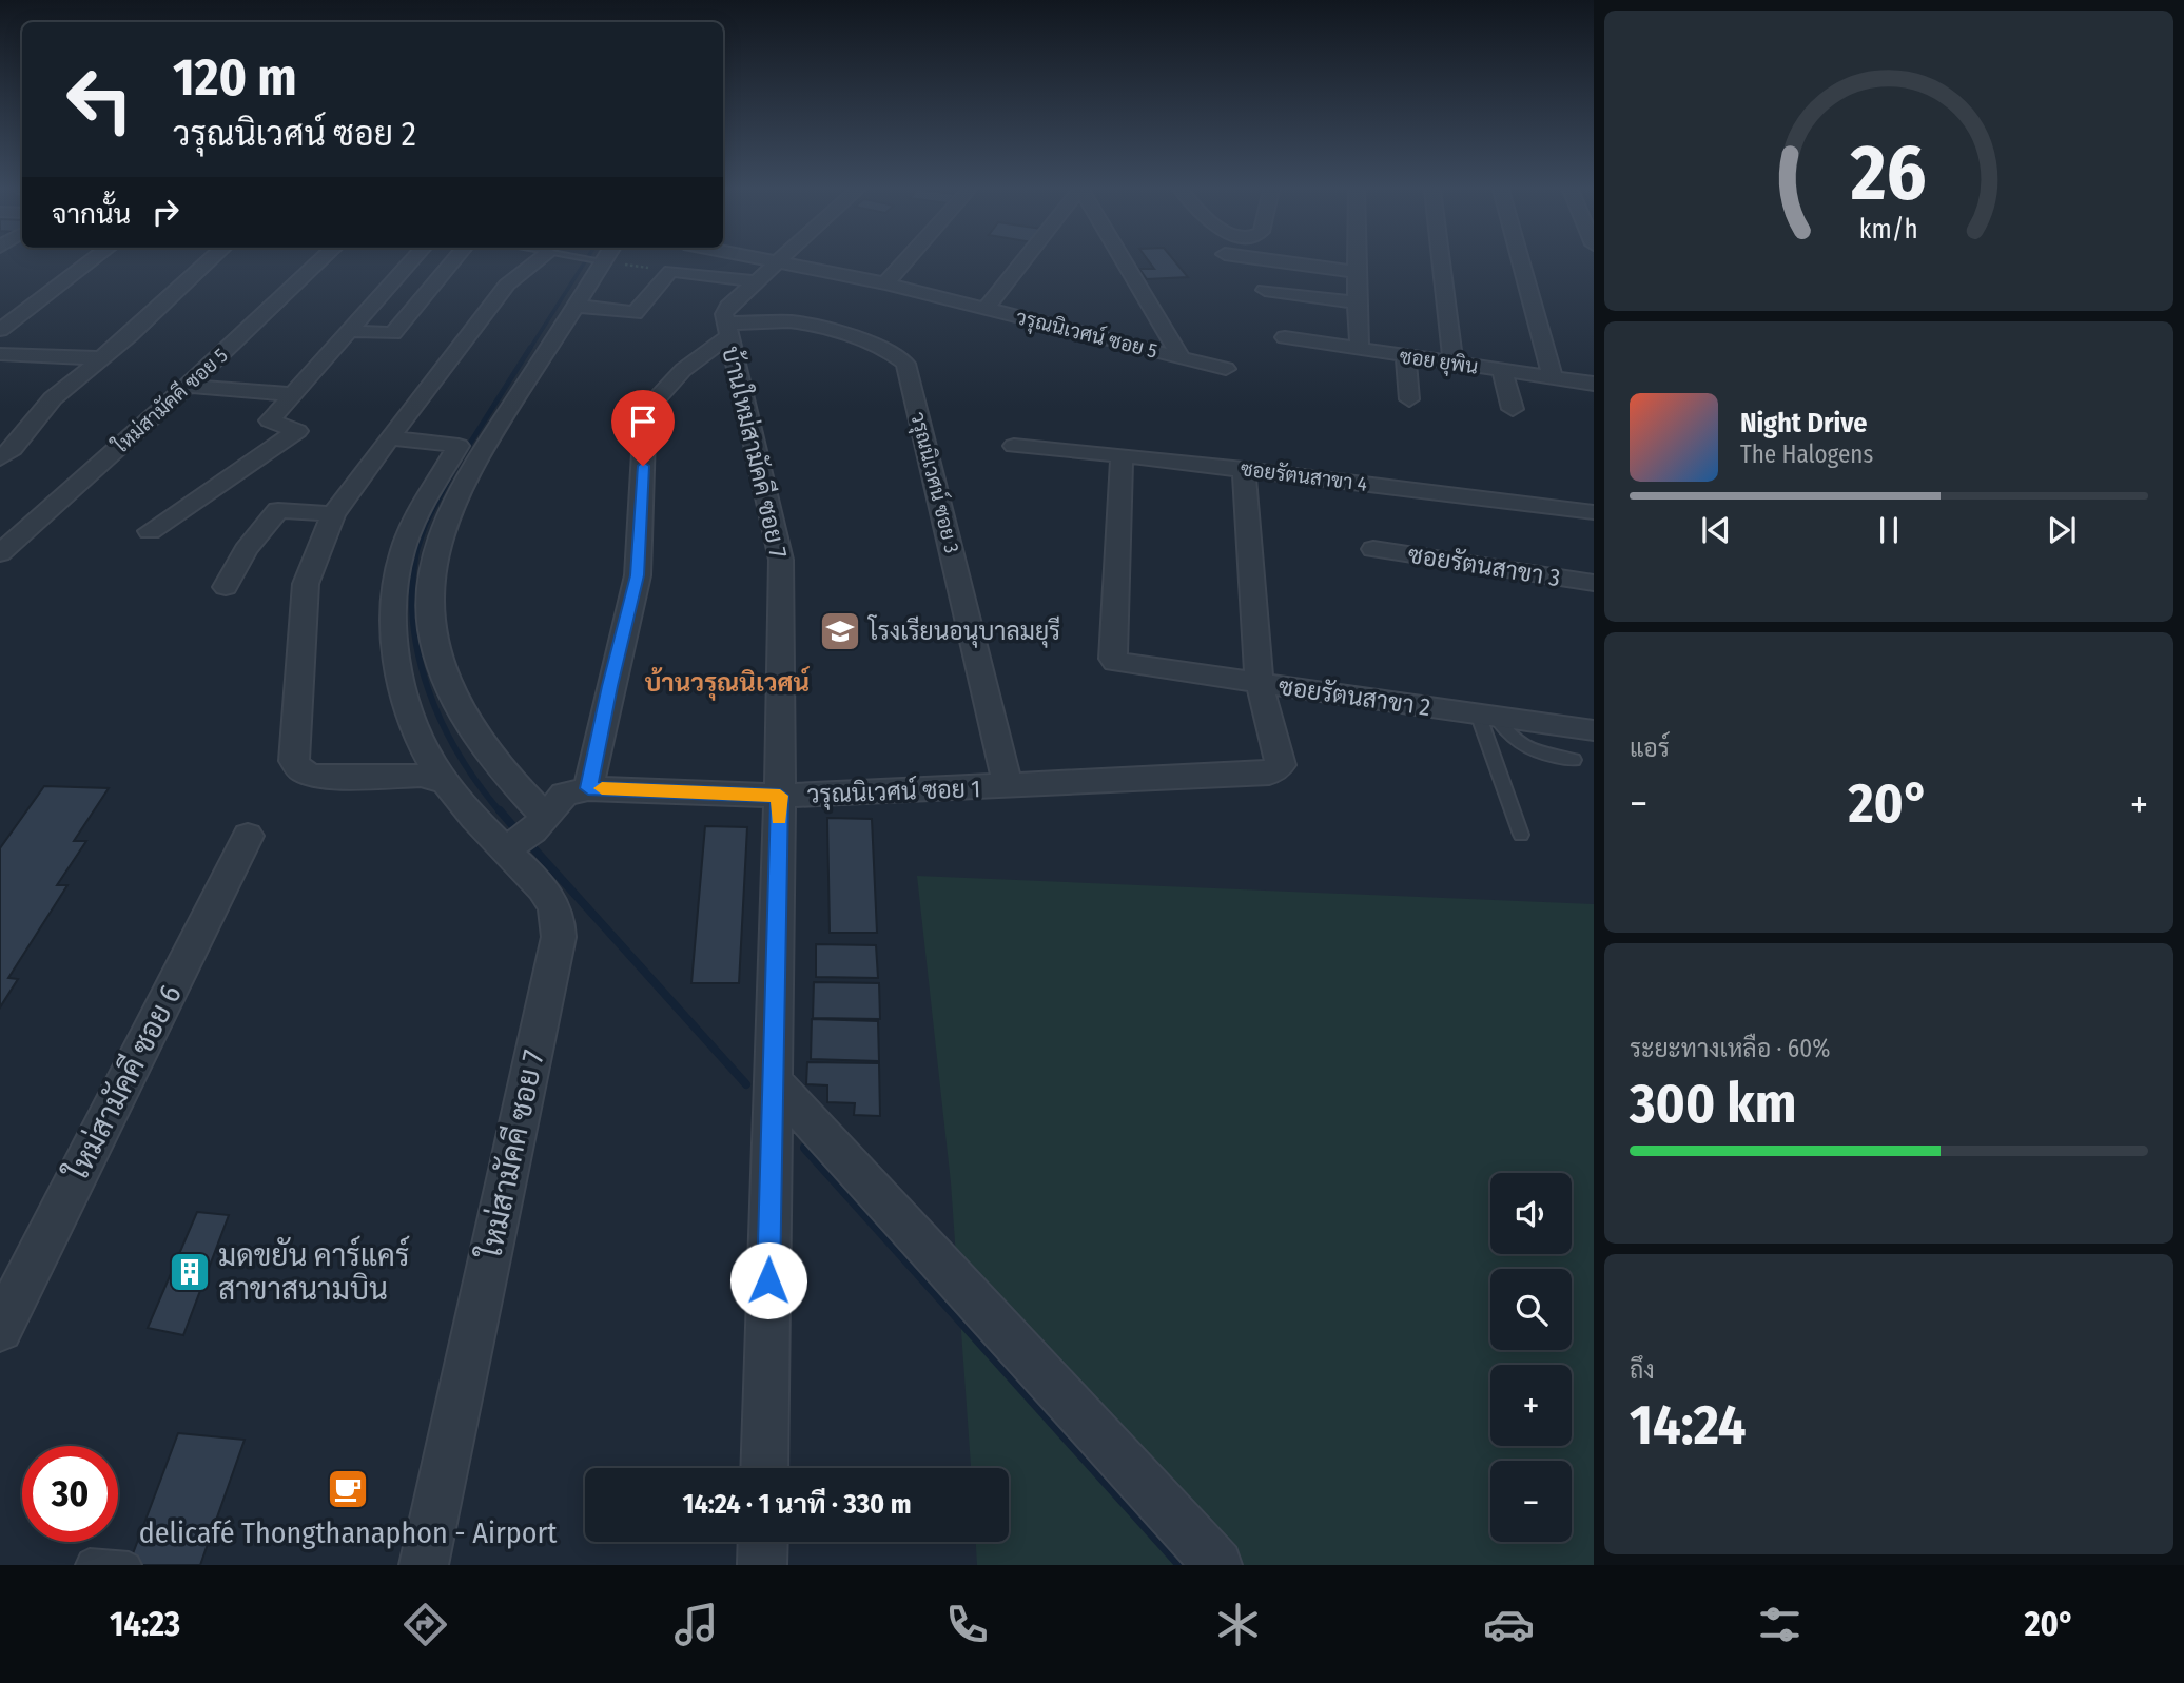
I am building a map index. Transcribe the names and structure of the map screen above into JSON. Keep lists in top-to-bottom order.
{
  "streets": {
    "street": [
      "วรุณนิเวศน์ ซอย 5",
      "ซอย ยุพิน",
      "ใหม่สามัคคี ซอย 5",
      "บ้านใหม่สามัคคี ซอย 7",
      "ซอยรัตนสาขา 4",
      "วรุณนิเวศน์ ซอย 3",
      "ซอยรัตนสาขา 3",
      "ซอยรัตนสาขา 2",
      "วรุณนิเวศน์ ซอย 1",
      "ใหม่สามัคคี ซอย 6",
      "ใหม่สามัคคี ซอย 7"
    ]
  },
  "crossings": [
    ["บ้านใหม่สามัคคี ซอย 7", "วรุณนิเวศน์ ซอย 3"],
    ["บ้านใหม่สามัคคี ซอย 7", "วรุณนิเวศน์ ซอย 1"],
    ["ซอยรัตนสาขา 4", "ซอยรัตนสาขา 2"],
    ["วรุณนิเวศน์ ซอย 3", "วรุณนิเวศน์ ซอย 1"],
    ["ซอยรัตนสาขา 2", "วรุณนิเวศน์ ซอย 1"]
  ],
  "districts": ["บ้านวรุณนิเวศน์"],
  "places": {
    "school or university": ["โรงเรียนอนุบาลมยุรี"],
    "building": ["มดขยัน คาร์แคร์ สาขาสนามบิน"],
    "cafe": ["delicafé Thongthanaphon - Airport"]
  },
  "page": {
    "turn": ["120 m", "วรุณนิเวศน์ ซอย 2"],
    "then": "จากนั้น",
    "song": ["Night Drive", "The Halogens"],
    "tile": [
      "แอร์",
      ["ระยะทางเหลือ · 60%", "300 km"],
      ["ถึง", "14:24"]
    ],
    "heat": ["−", "20°", "+"],
    "map_buttons": ["+", "−"],
    "limit": "30",
    "trip": "14:24 · 1 นาที · 330 m",
    "tabs": ["14:23", "20°"],
    "gauge": ["26", "km/h"]
  }
}
